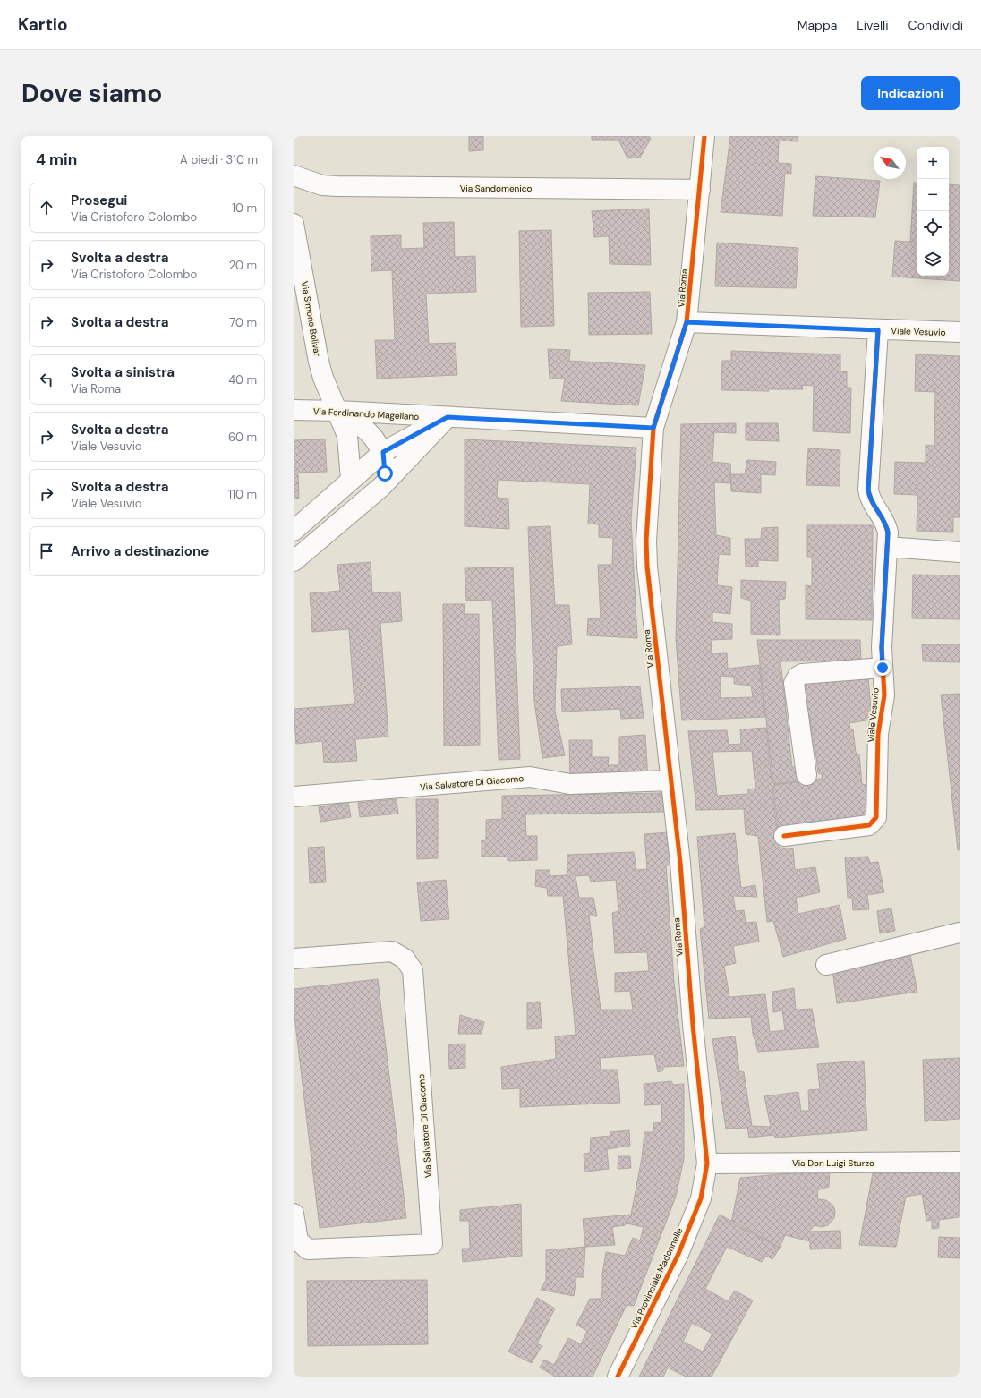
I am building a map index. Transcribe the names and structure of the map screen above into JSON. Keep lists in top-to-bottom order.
{
  "streets": {
    "street": [
      "Via Sandomenico",
      "Via Roma",
      "Via Simone Bolivar",
      "Viale Vesuvio",
      "Via Ferdinando Magellano",
      "Via Salvatore Di Giacomo",
      "Via Don Luigi Sturzo",
      "Via Provinciale Madonnelle"
    ]
  },
  "crossings": [
    ["Via Sandomenico", "Via Roma"],
    ["Via Roma", "Viale Vesuvio"],
    ["Via Roma", "Via Ferdinando Magellano"],
    ["Via Roma", "Via Salvatore Di Giacomo"],
    ["Via Roma", "Via Don Luigi Sturzo"],
    ["Via Roma", "Via Provinciale Madonnelle"],
    ["Via Simone Bolivar", "Via Ferdinando Magellano"],
    ["Via Don Luigi Sturzo", "Via Provinciale Madonnelle"]
  ],
  "north": "top left",
  "page": {
    "header": "Kartio",
    "nav": ["Mappa", "Livelli", "Condividi"],
    "buttons": "Indicazioni",
    "title": "Dove siamo",
    "heading": ["4 min", "A piedi · 310 m"],
    "map_buttons": ["+", "−"],
    "list": [
      ["Prosegui", "Via Cristoforo Colombo", "10 m"],
      ["Svolta a destra", "Via Cristoforo Colombo", "20 m"],
      ["Svolta a destra", "70 m"],
      ["Svolta a sinistra", "Via Roma", "40 m"],
      ["Svolta a destra", "Viale Vesuvio", "60 m"],
      ["Svolta a destra", "Viale Vesuvio", "110 m"],
      "Arrivo a destinazione"
    ]
  }
}
